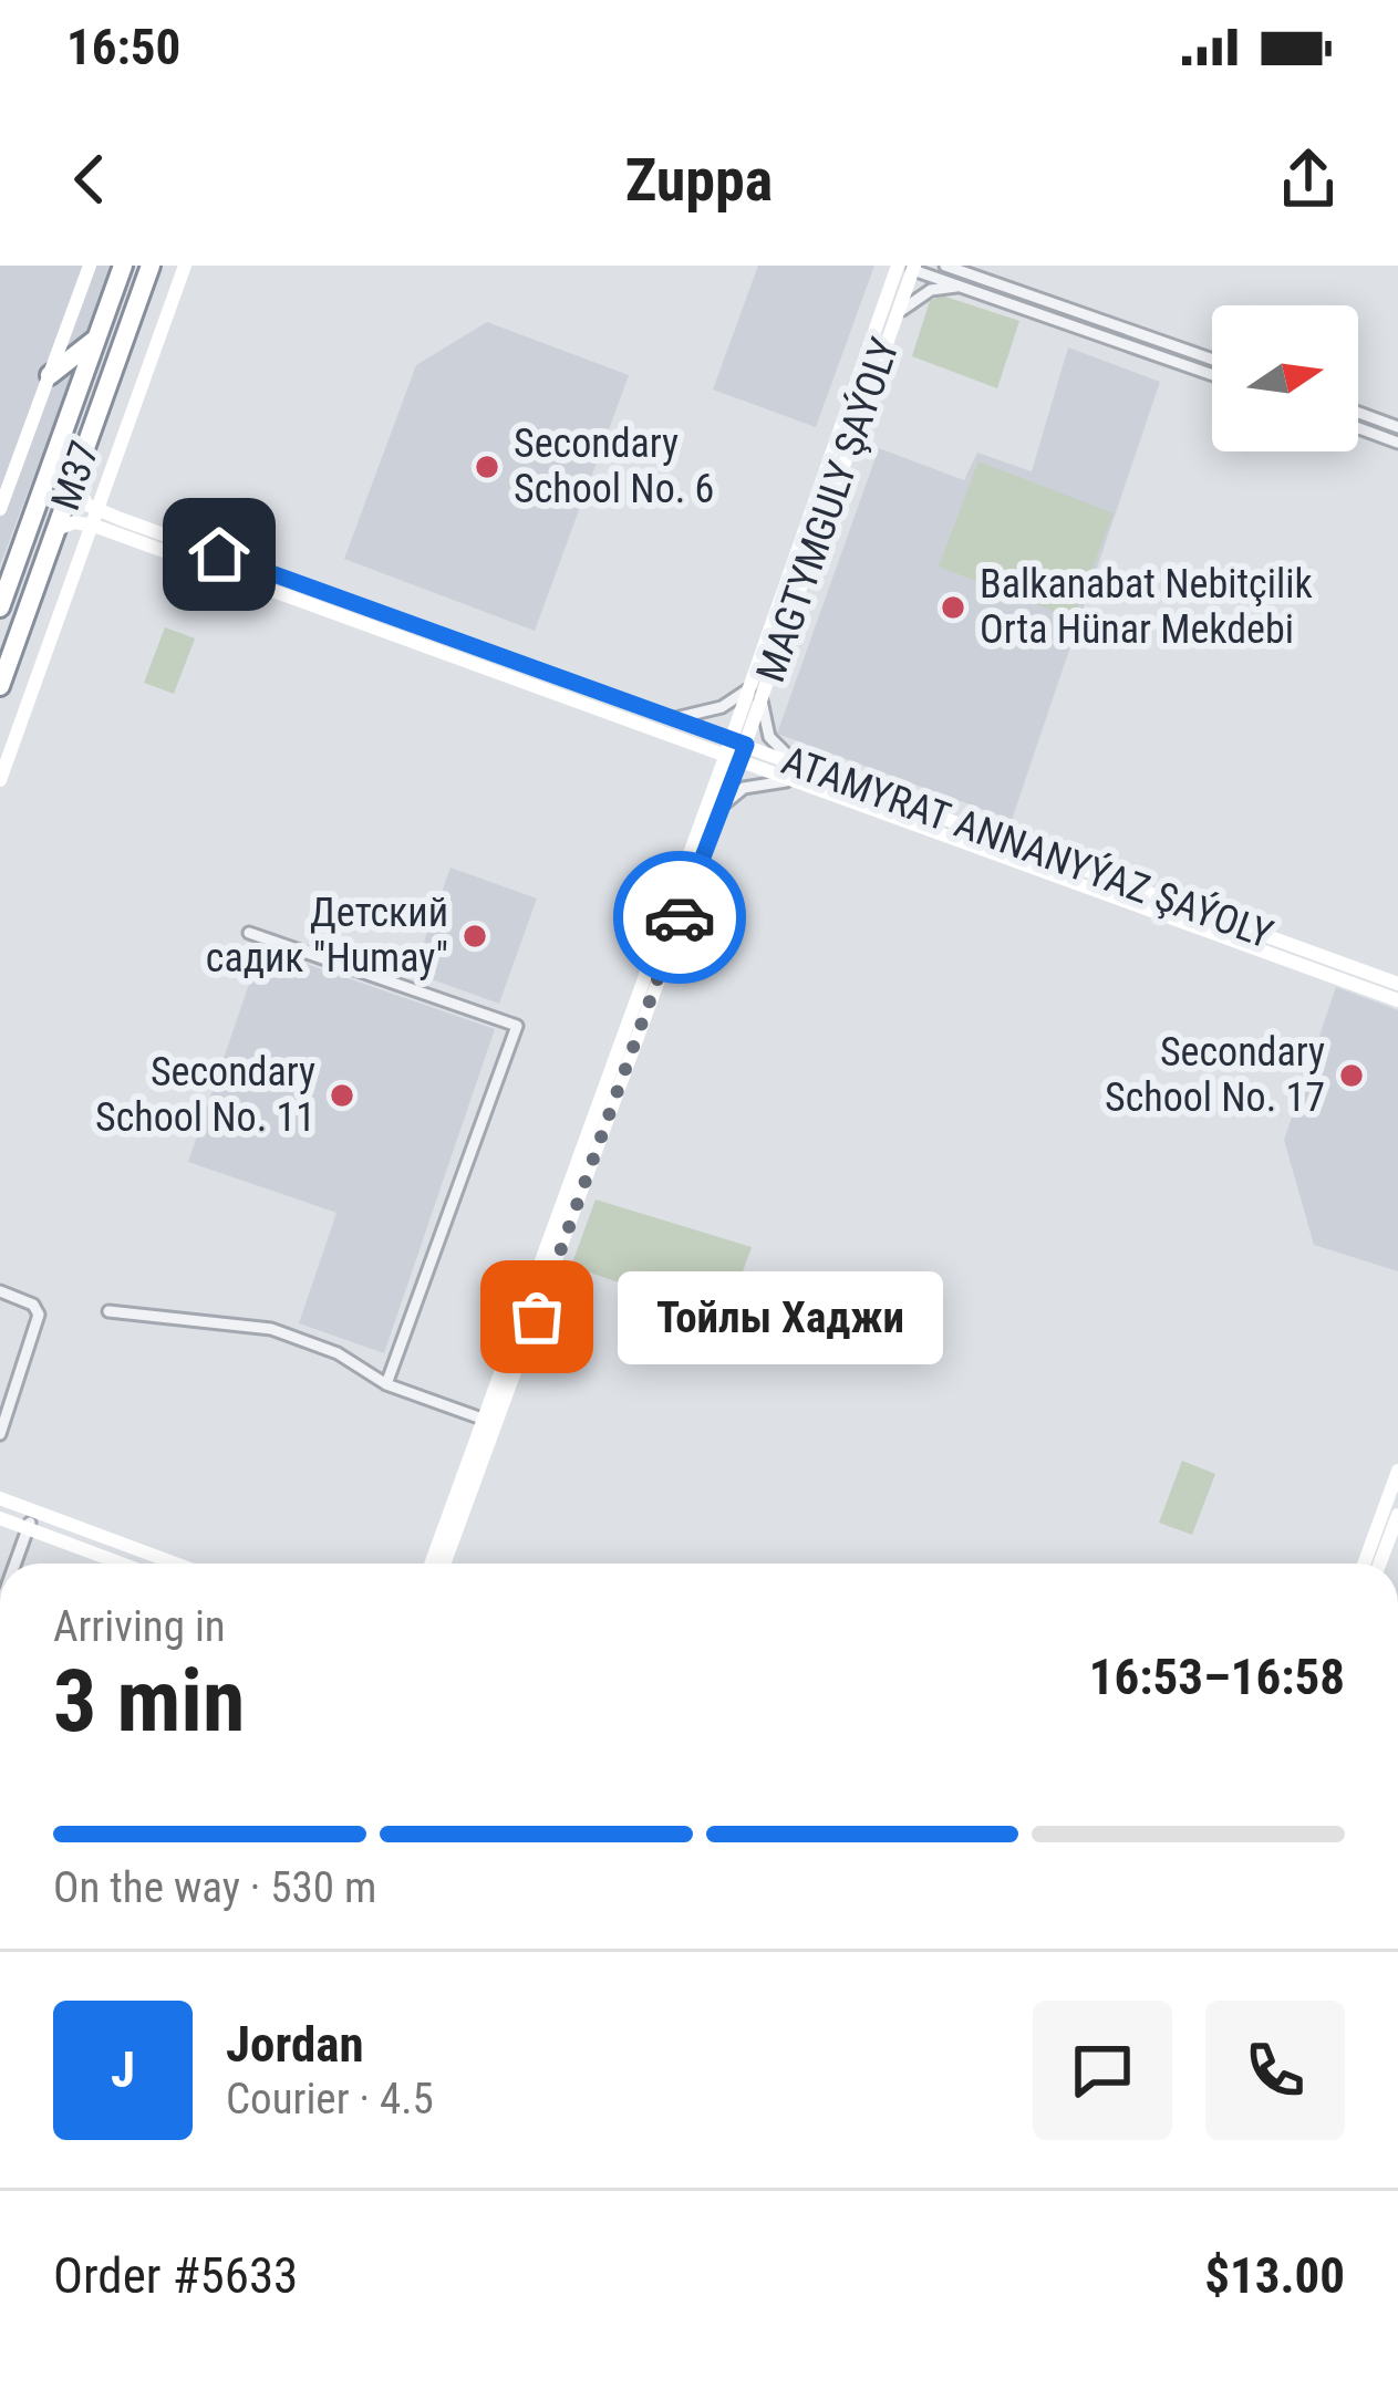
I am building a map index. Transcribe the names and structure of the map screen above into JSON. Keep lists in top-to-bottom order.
{
  "streets": {
    "highway": ["M37"],
    "street": ["MAGTYMGULY ŞAÝOLY", "ATAMYRAT ANNANYÝAZ ŞAÝOLY"]
  },
  "crossings": [
    ["M37", "ATAMYRAT ANNANYÝAZ ŞAÝOLY"],
    ["MAGTYMGULY ŞAÝOLY", "ATAMYRAT ANNANYÝAZ ŞAÝOLY"]
  ],
  "places": [
    "Secondary School No. 6",
    "Balkanabat Nebitçilik Orta Hünar Mekdebi",
    "Детский садик \"Humay\"",
    "Secondary School No. 17",
    "Secondary School No. 11",
    "Тойлы Хаджи"
  ],
  "north": "right",
  "page": {
    "status": "16:50",
    "header": "Zuppa",
    "bubble": "Тойлы Хаджи",
    "heading": ["3 min", "Arriving in", "16:53–16:58"],
    "panel": [
      "Jordan",
      "Courier · 4.5",
      "Order #5633",
      "$13.00"
    ],
    "bar": "On the way · 530 m",
    "round": "J"
  }
}
